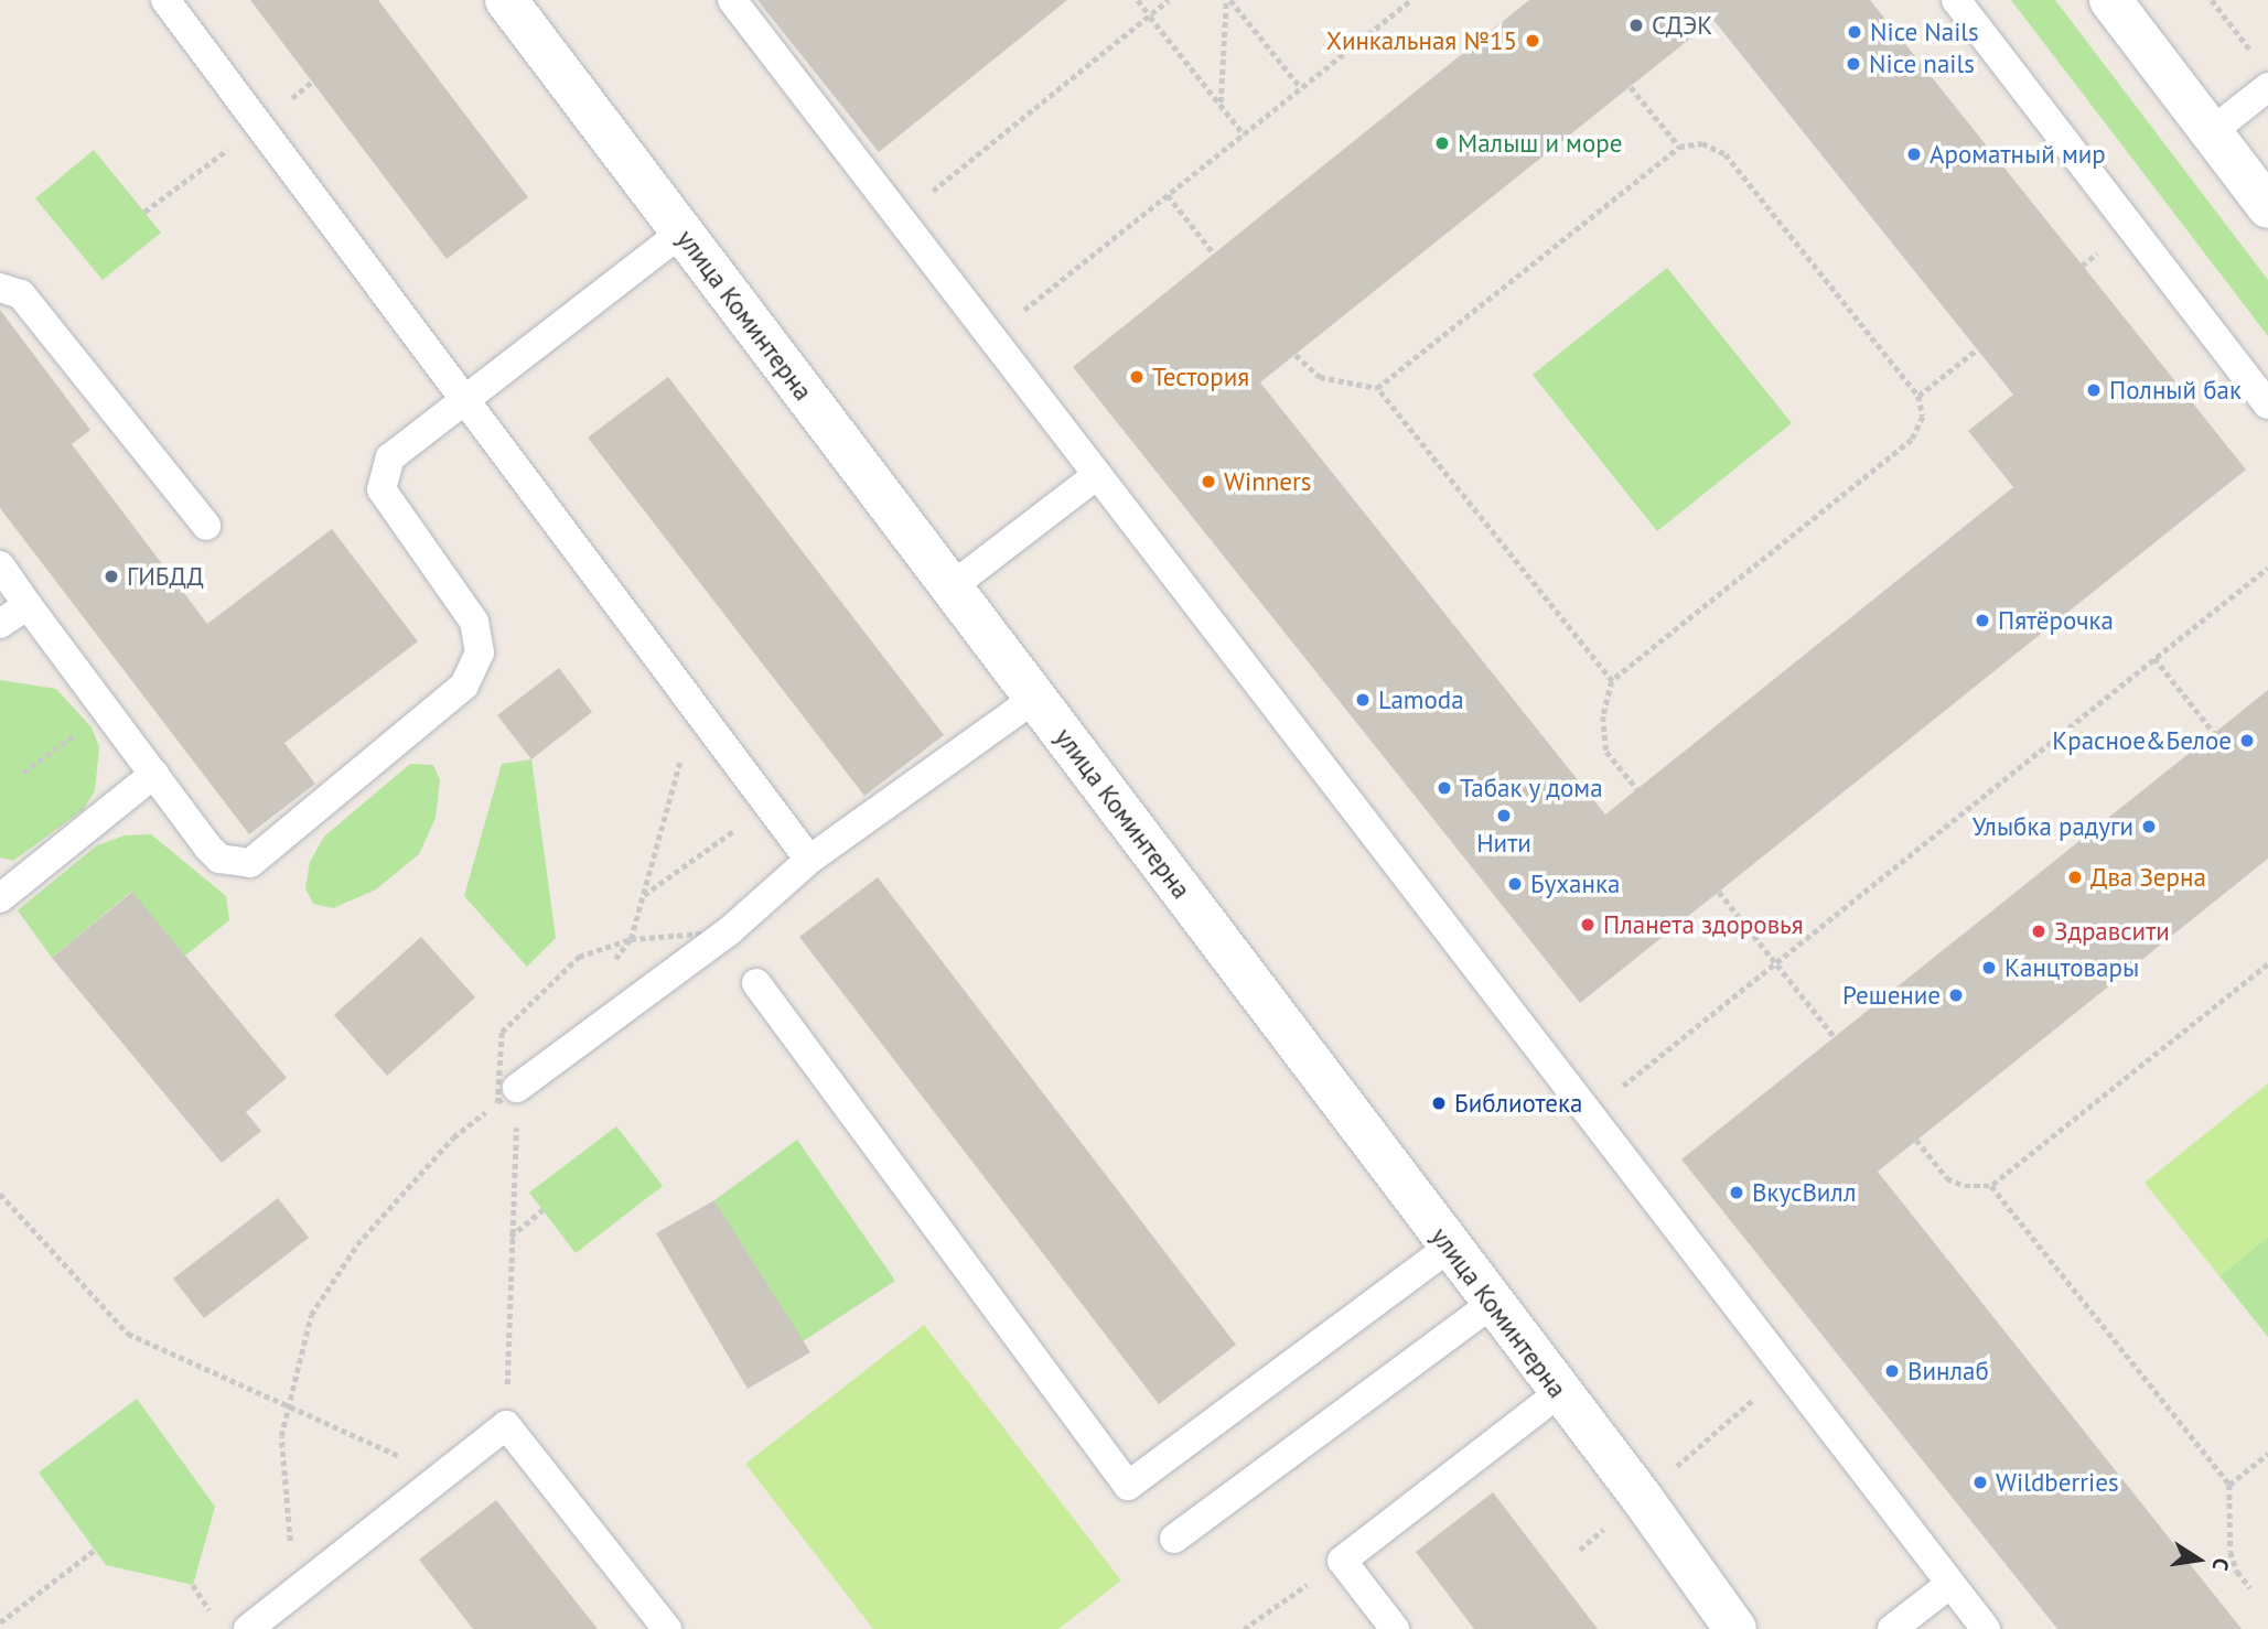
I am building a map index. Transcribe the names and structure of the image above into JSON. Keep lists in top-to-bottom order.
{
  "streets": {
    "street": ["улица Коминтерна"]
  },
  "places": [
    "СДЭК",
    "Nice Nails",
    "Хинкальная №15",
    "Nice nails",
    "Малыш и море",
    "Ароматный мир",
    "Тестория",
    "Полный бак",
    "Winners",
    "ГИБДД",
    "Пятёрочка",
    "Lamoda",
    "Красное&Белое",
    "Табак у дома",
    "Нити",
    "Улыбка радуги",
    "Два Зерна",
    "Буханка",
    "Планета здоровья",
    "Здравсити",
    "Канцтовары",
    "Решение",
    "Библиотека",
    "ВкусВилл",
    "Винлаб",
    "Wildberries"
  ],
  "north": "right"
}
